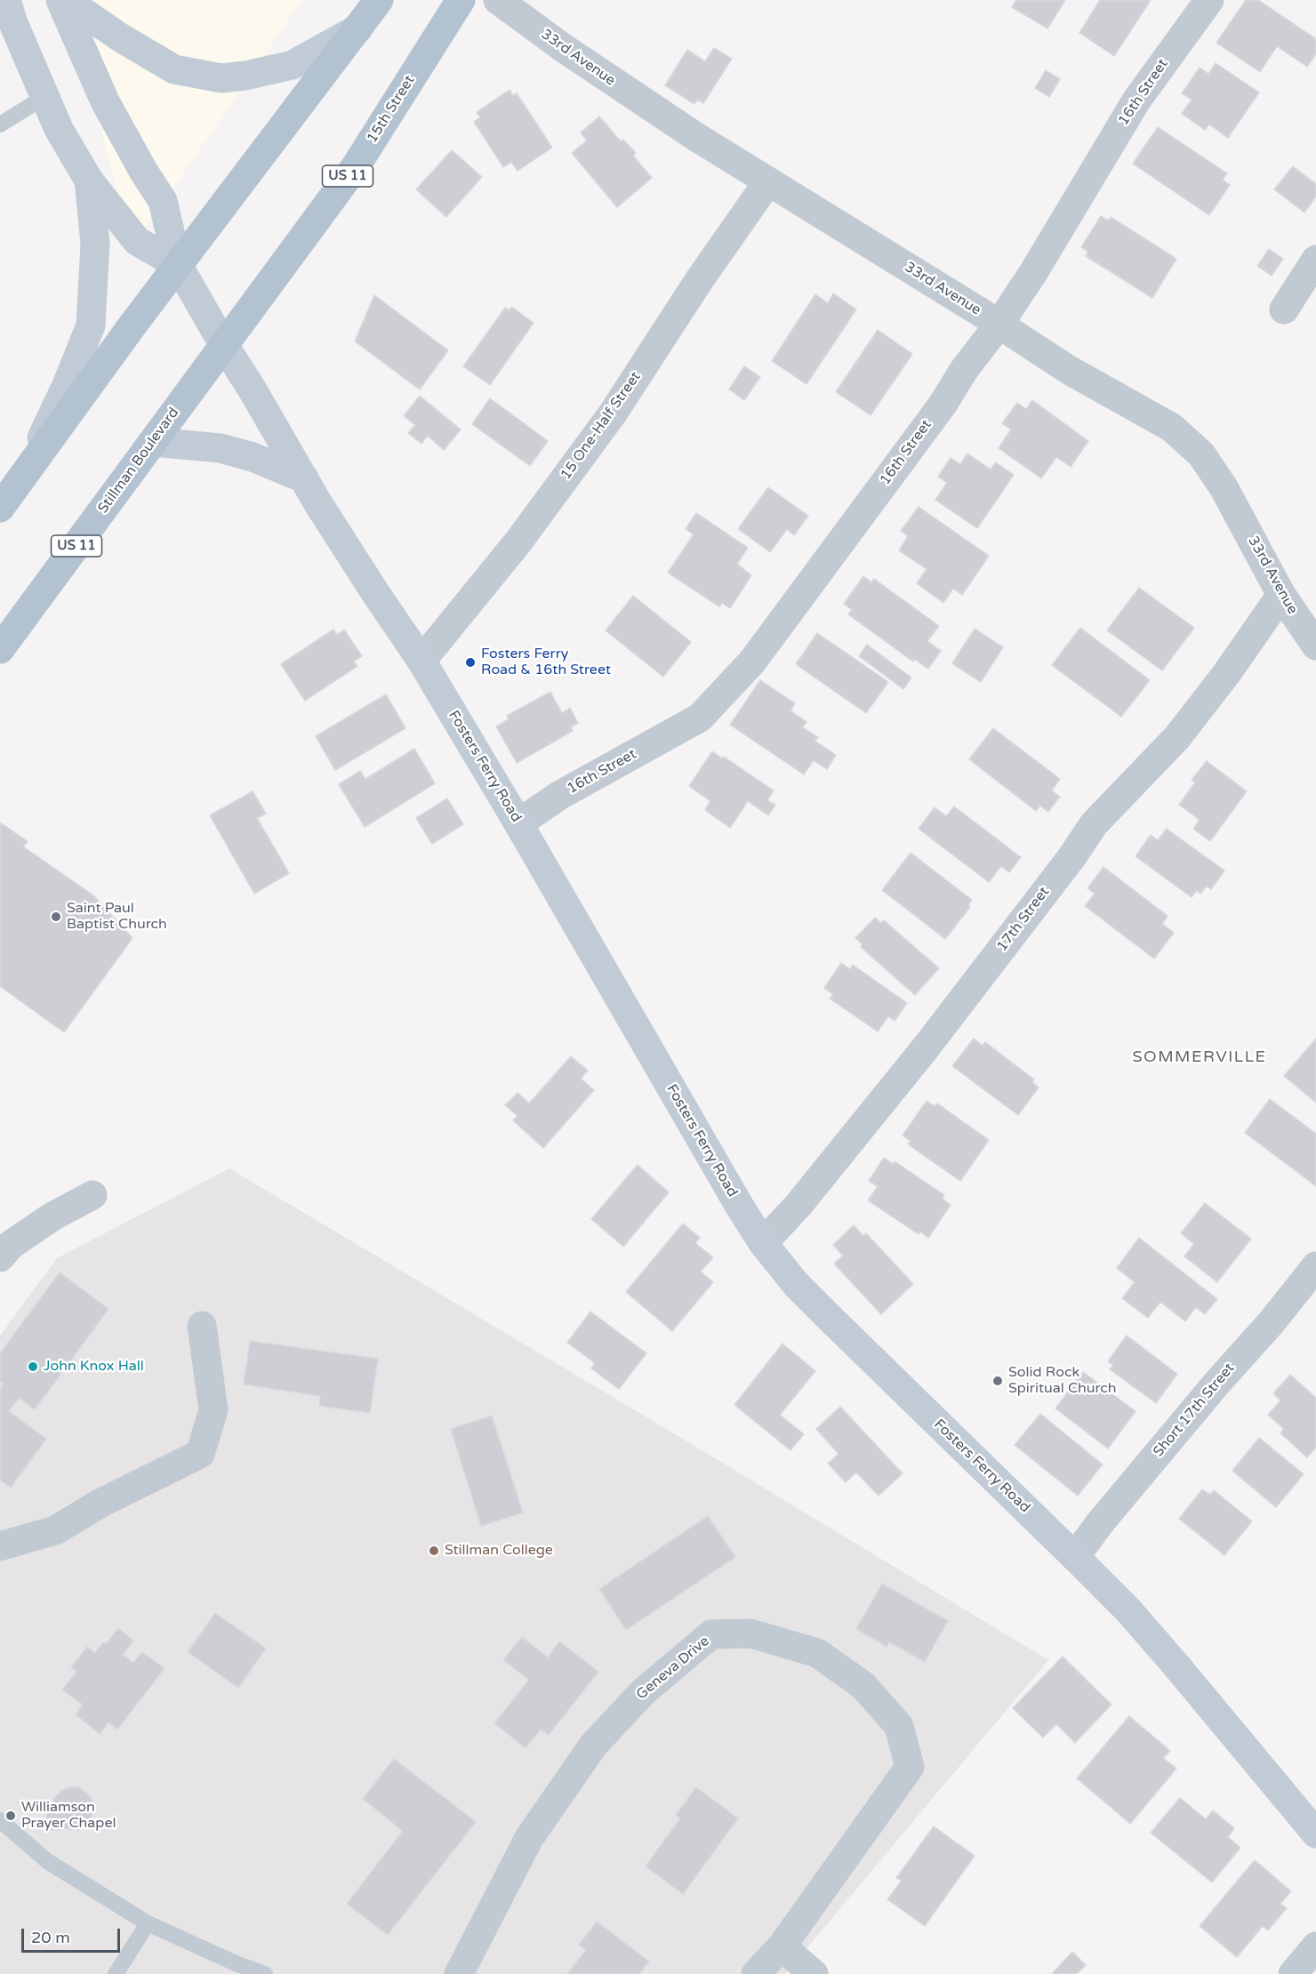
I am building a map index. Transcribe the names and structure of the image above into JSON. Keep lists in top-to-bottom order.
{
  "streets": {
    "main road": ["15th Street", "US 11", "Stillman Boulevard"],
    "street": [
      "33rd Avenue",
      "16th Street",
      "15 One-Half Street",
      "Fosters Ferry Road",
      "17th Street",
      "Short 17th Street",
      "Geneva Drive"
    ]
  },
  "crossings": [
    ["33rd Avenue", "16th Street"],
    ["33rd Avenue", "15 One-Half Street"],
    ["33rd Avenue", "17th Street"],
    ["16th Street", "Fosters Ferry Road"],
    ["15th Street", "Stillman Boulevard"],
    ["15th Street", "Fosters Ferry Road"],
    ["15 One-Half Street", "Fosters Ferry Road"],
    ["Stillman Boulevard", "Fosters Ferry Road"],
    ["Fosters Ferry Road", "17th Street"],
    ["Fosters Ferry Road", "Short 17th Street"]
  ],
  "districts": ["SOMMERVILLE"],
  "places": [
    "Fosters Ferry Road & 16th Street",
    "Saint Paul Baptist Church",
    "John Knox Hall",
    "Solid Rock Spiritual Church",
    "Stillman College",
    "Williamson Prayer Chapel"
  ],
  "scale_bar": "20 m"
}
